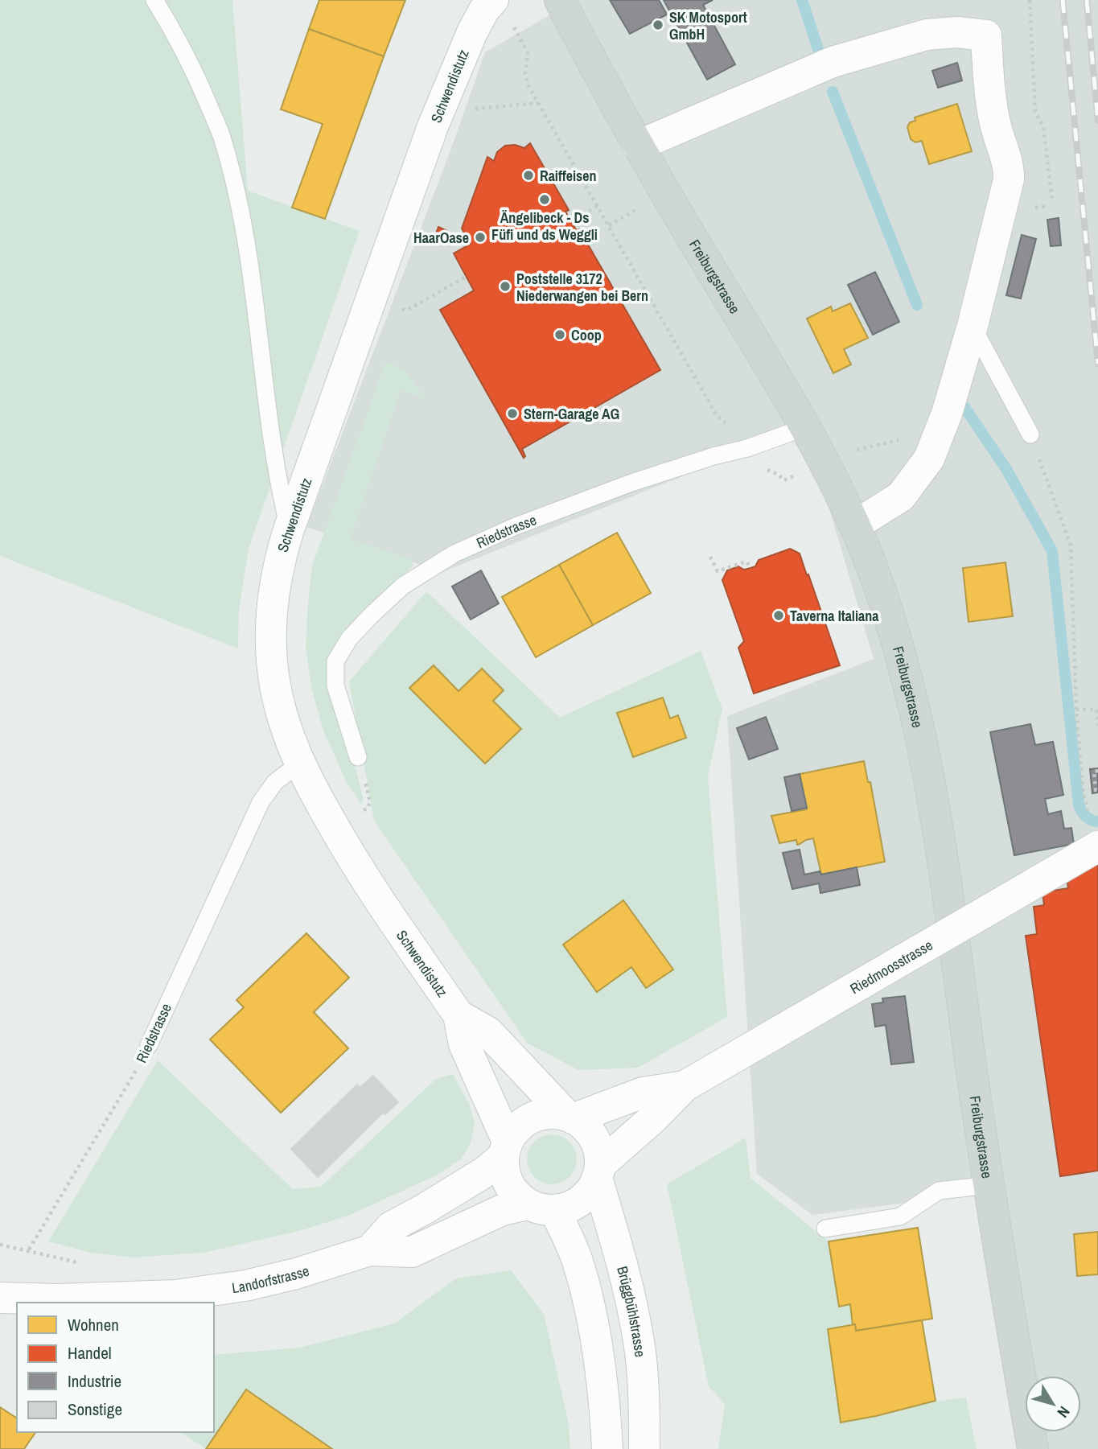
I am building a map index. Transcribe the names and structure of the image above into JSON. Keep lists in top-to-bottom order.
{
  "streets": {
    "main road": [
      "Schwendistutz",
      "Freiburgstrasse",
      "Riedmoosstrasse",
      "Landorfstrasse",
      "Brüggbühlstrasse"
    ],
    "lane": ["Riedstrasse"]
  },
  "crossings": [
    ["Schwendistutz", "Riedstrasse"],
    ["Schwendistutz", "Riedmoosstrasse"],
    ["Schwendistutz", "Landorfstrasse"],
    ["Schwendistutz", "Brüggbühlstrasse"],
    ["Freiburgstrasse", "Riedstrasse"],
    ["Riedmoosstrasse", "Landorfstrasse"],
    ["Riedmoosstrasse", "Brüggbühlstrasse"],
    ["Landorfstrasse", "Brüggbühlstrasse"]
  ],
  "places": [
    "SK Motosport GmbH",
    "Raiffeisen",
    "Ängelibeck - Ds Füfi und ds Weggli",
    "HaarOase",
    "Poststelle 3172 Niederwangen bei Bern",
    "Coop",
    "Stern-Garage AG",
    "Taverna Italiana"
  ],
  "legend": [
    "Wohnen",
    "Handel",
    "Industrie",
    "Sonstige"
  ],
  "north": "bottom right"
}
